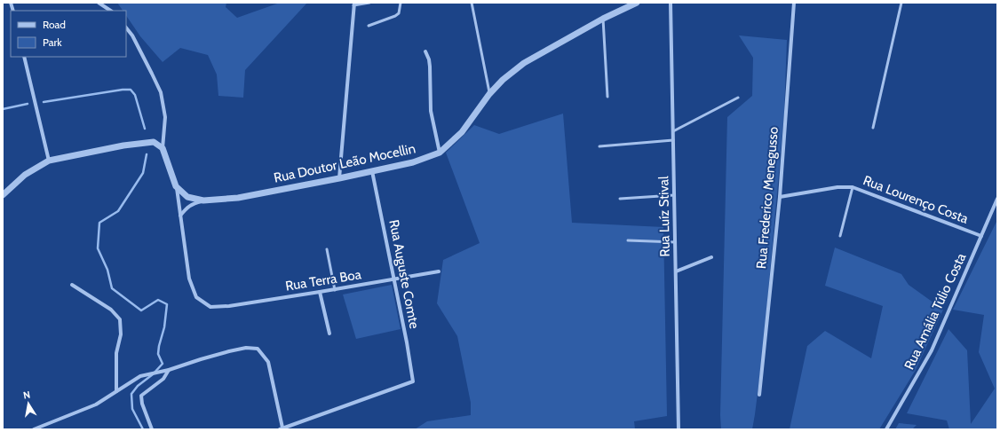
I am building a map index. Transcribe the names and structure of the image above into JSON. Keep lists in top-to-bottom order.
{
  "streets": {
    "street": [
      "Rua Doutor Leão Mocellin",
      "Rua Frederico Menegusso",
      "Rua Lourenço Costa",
      "Rua Luíz Stival",
      "Rua Auguste Comte",
      "Rua Terra Boa",
      "Rua Amália Túlio Costa"
    ]
  },
  "crossings": [
    ["Rua Doutor Leão Mocellin", "Rua Auguste Comte"],
    ["Rua Frederico Menegusso", "Rua Lourenço Costa"],
    ["Rua Lourenço Costa", "Rua Amália Túlio Costa"],
    ["Rua Auguste Comte", "Rua Terra Boa"]
  ],
  "legend": ["Road", "Park"],
  "north": "top"
}
